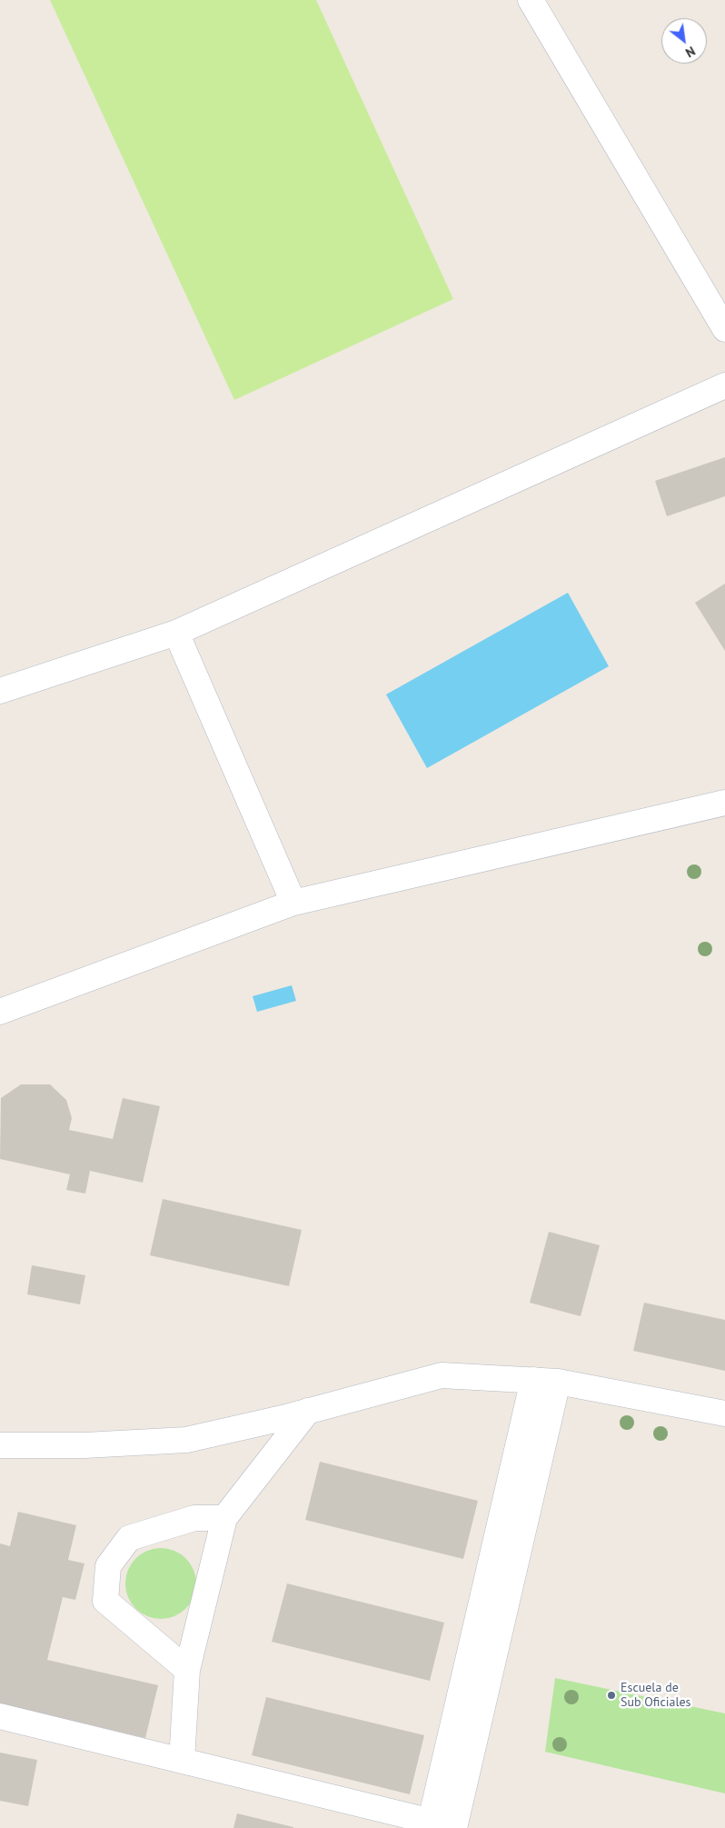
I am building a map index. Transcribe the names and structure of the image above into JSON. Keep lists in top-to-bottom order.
{
  "places": ["Escuela de Sub Oficiales"],
  "north": "bottom right"
}
